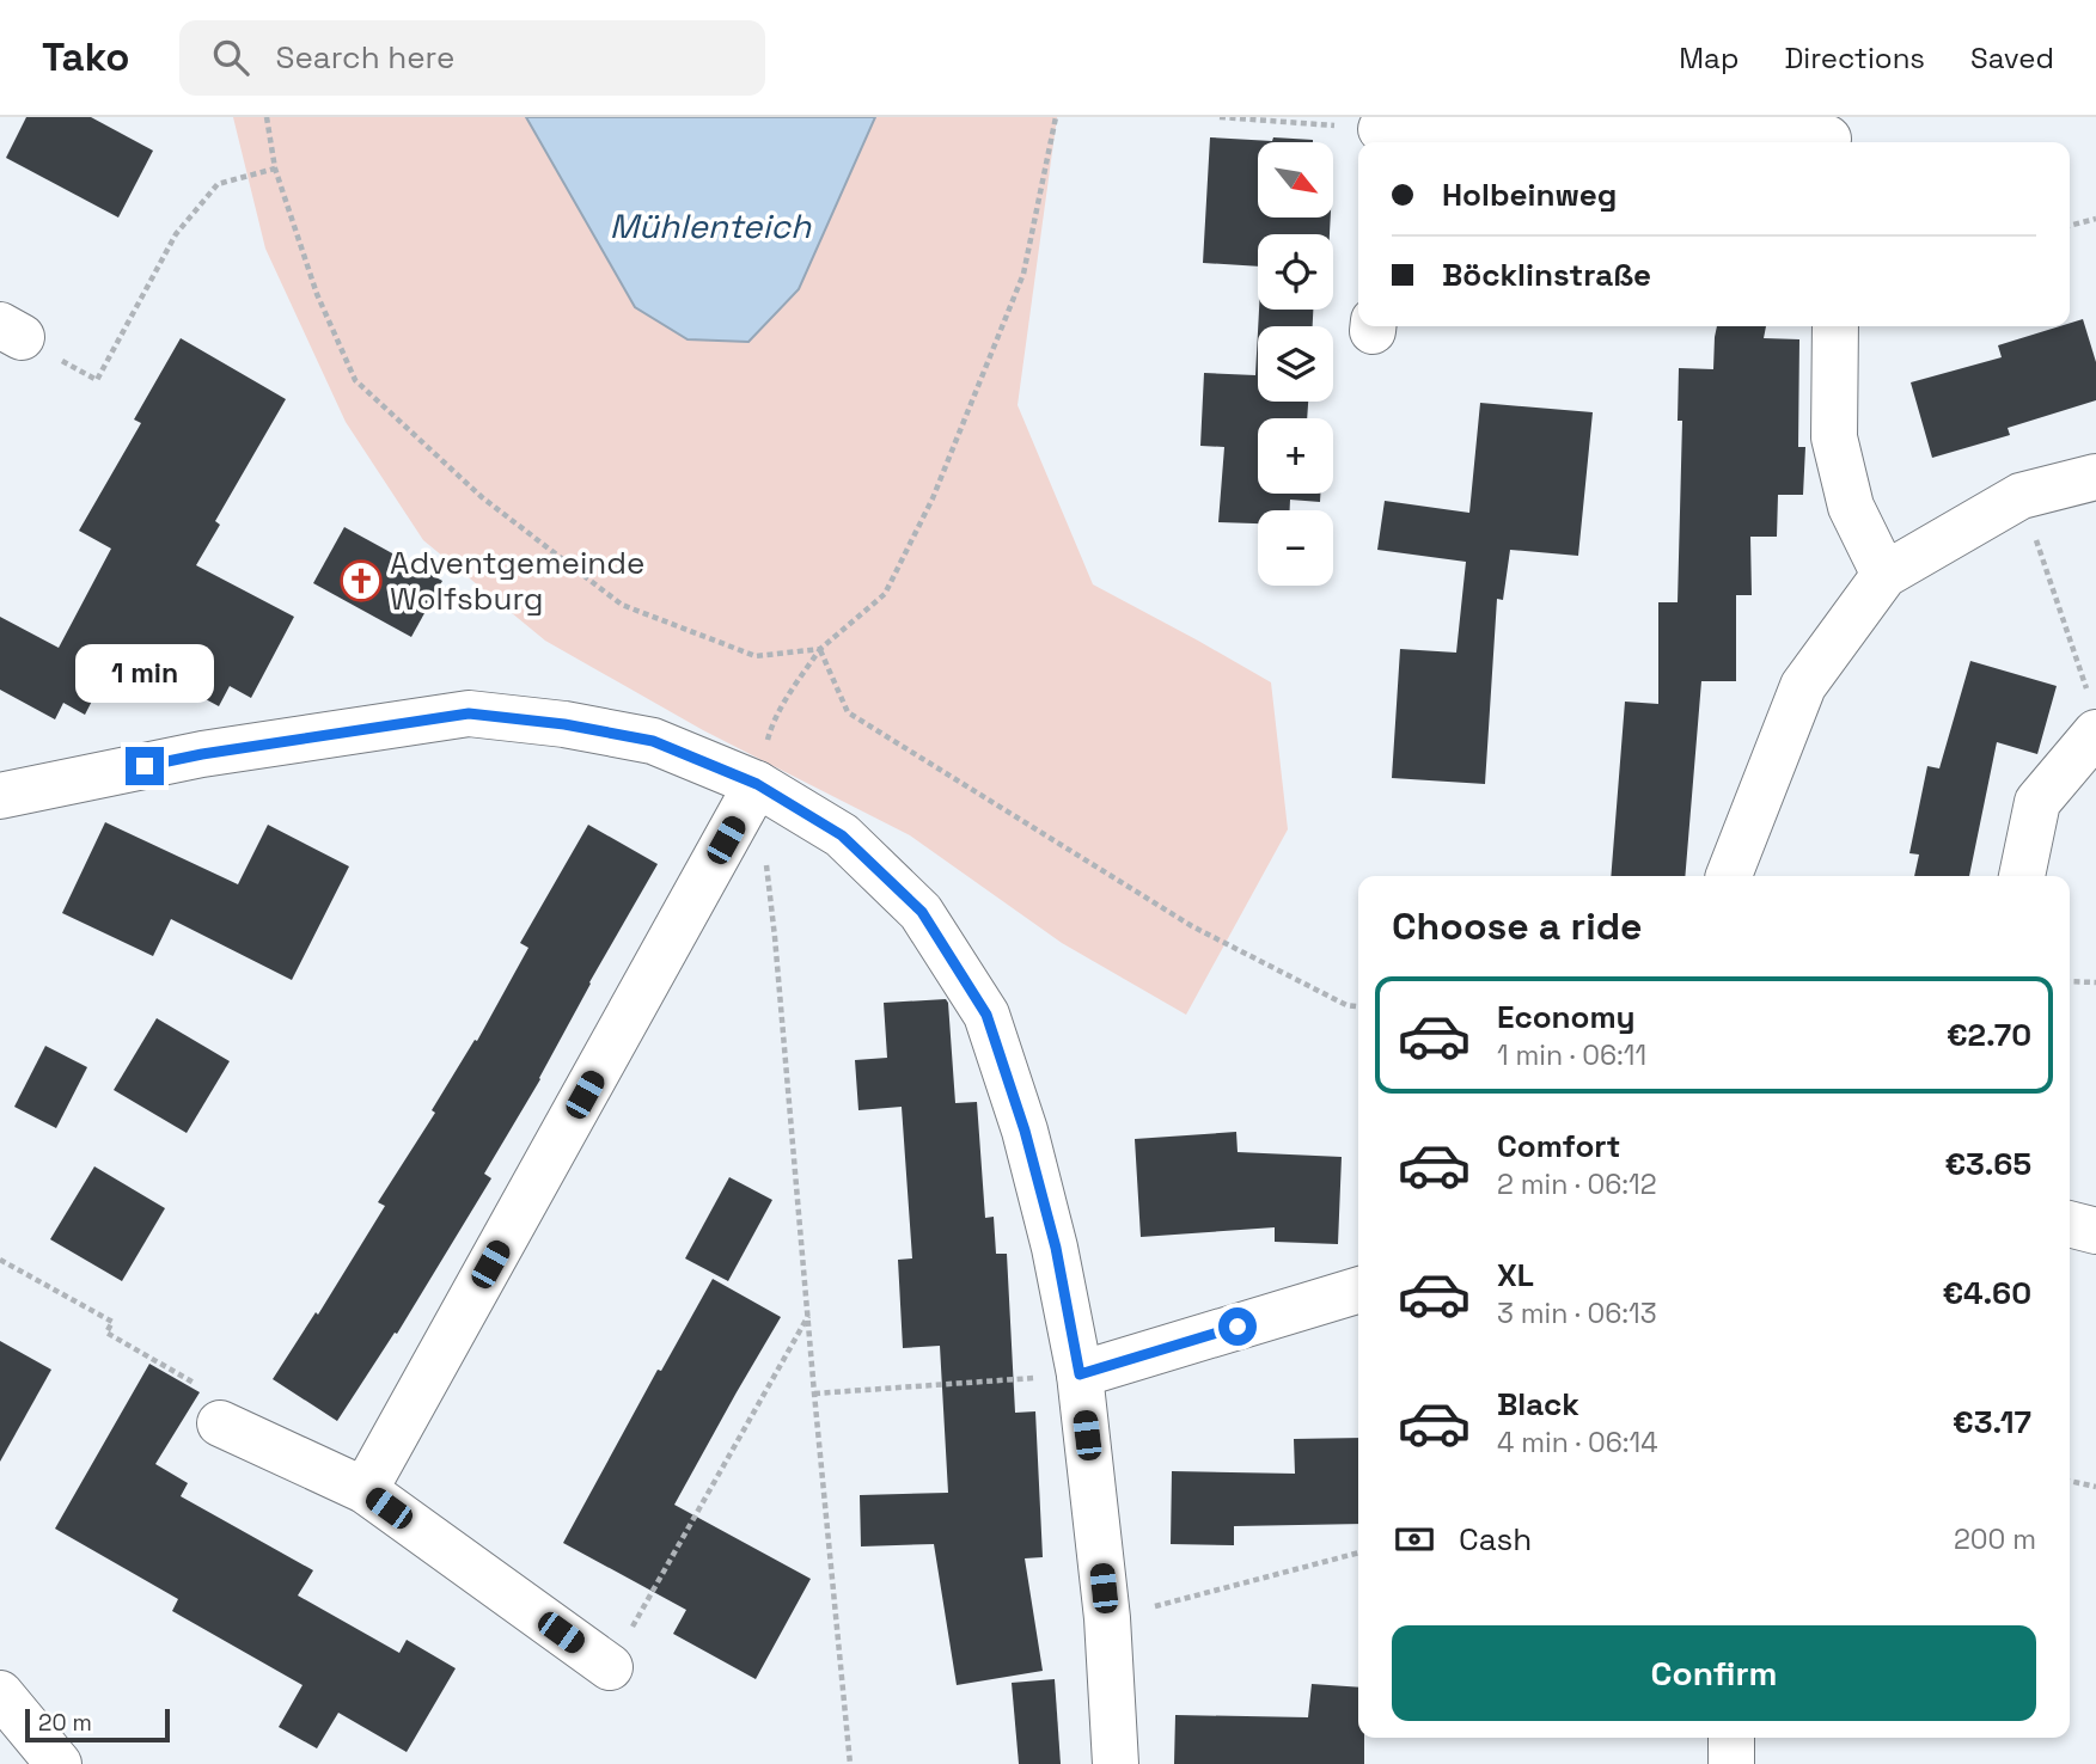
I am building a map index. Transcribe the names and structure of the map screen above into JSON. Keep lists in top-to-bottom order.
{
  "water": ["Mühlenteich"],
  "places": {
    "church": ["Adventgemeinde Wolfsburg"]
  },
  "scale_bar": "20 m",
  "north": "bottom right",
  "page": {
    "header": "Tako",
    "search": "Search here",
    "nav": ["Map", "Directions", "Saved"],
    "map_buttons": ["+", "−"],
    "banner": ["Holbeinweg", "Böcklinstraße"],
    "bubble": "1 min",
    "heading": "Choose a ride",
    "list": [
      {
        "name": "Economy",
        "note": "1 min · 06:11",
        "value": "€2.70"
      },
      {
        "name": "Comfort",
        "note": "2 min · 06:12",
        "value": "€3.65"
      },
      {
        "name": "XL",
        "note": "3 min · 06:13",
        "value": "€4.60"
      },
      {
        "name": "Black",
        "note": "4 min · 06:14",
        "value": "€3.17"
      }
    ],
    "pay": ["Cash", "200 m"],
    "buttons": "Confirm",
    "scale": "20 m"
  }
}
